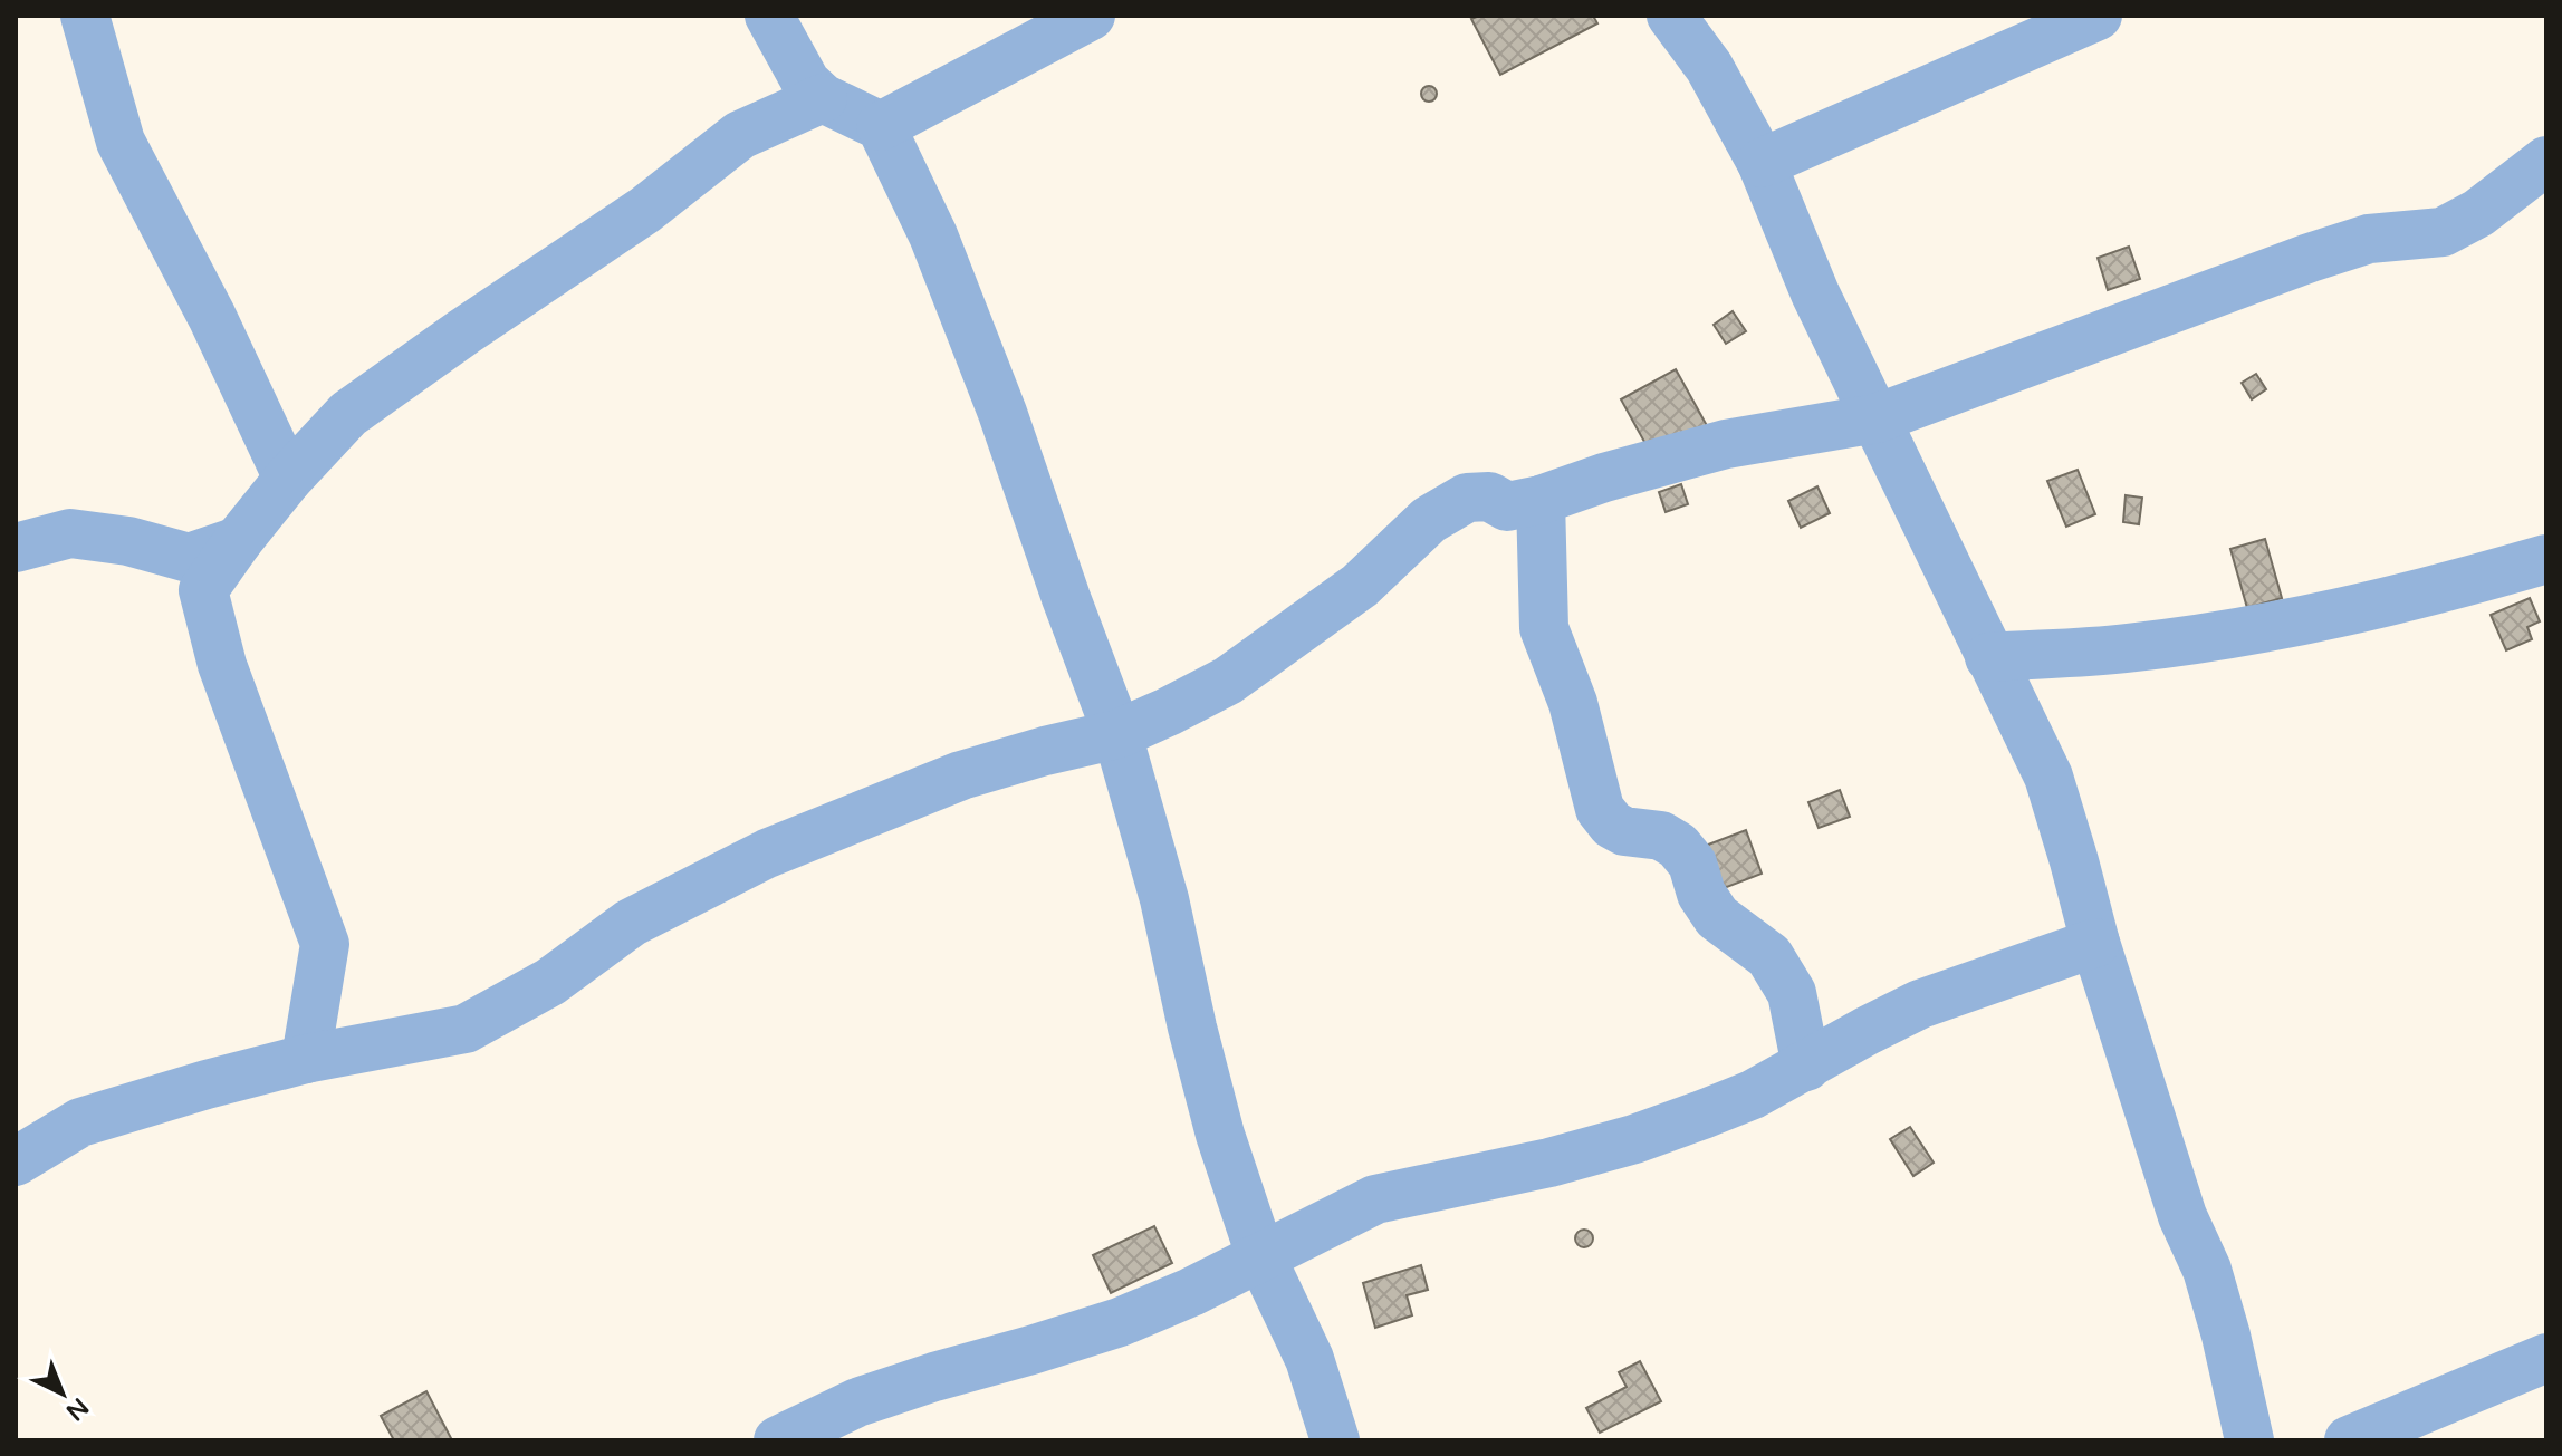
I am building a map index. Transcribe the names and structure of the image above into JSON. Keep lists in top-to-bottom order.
{
  "north": "bottom right"
}
